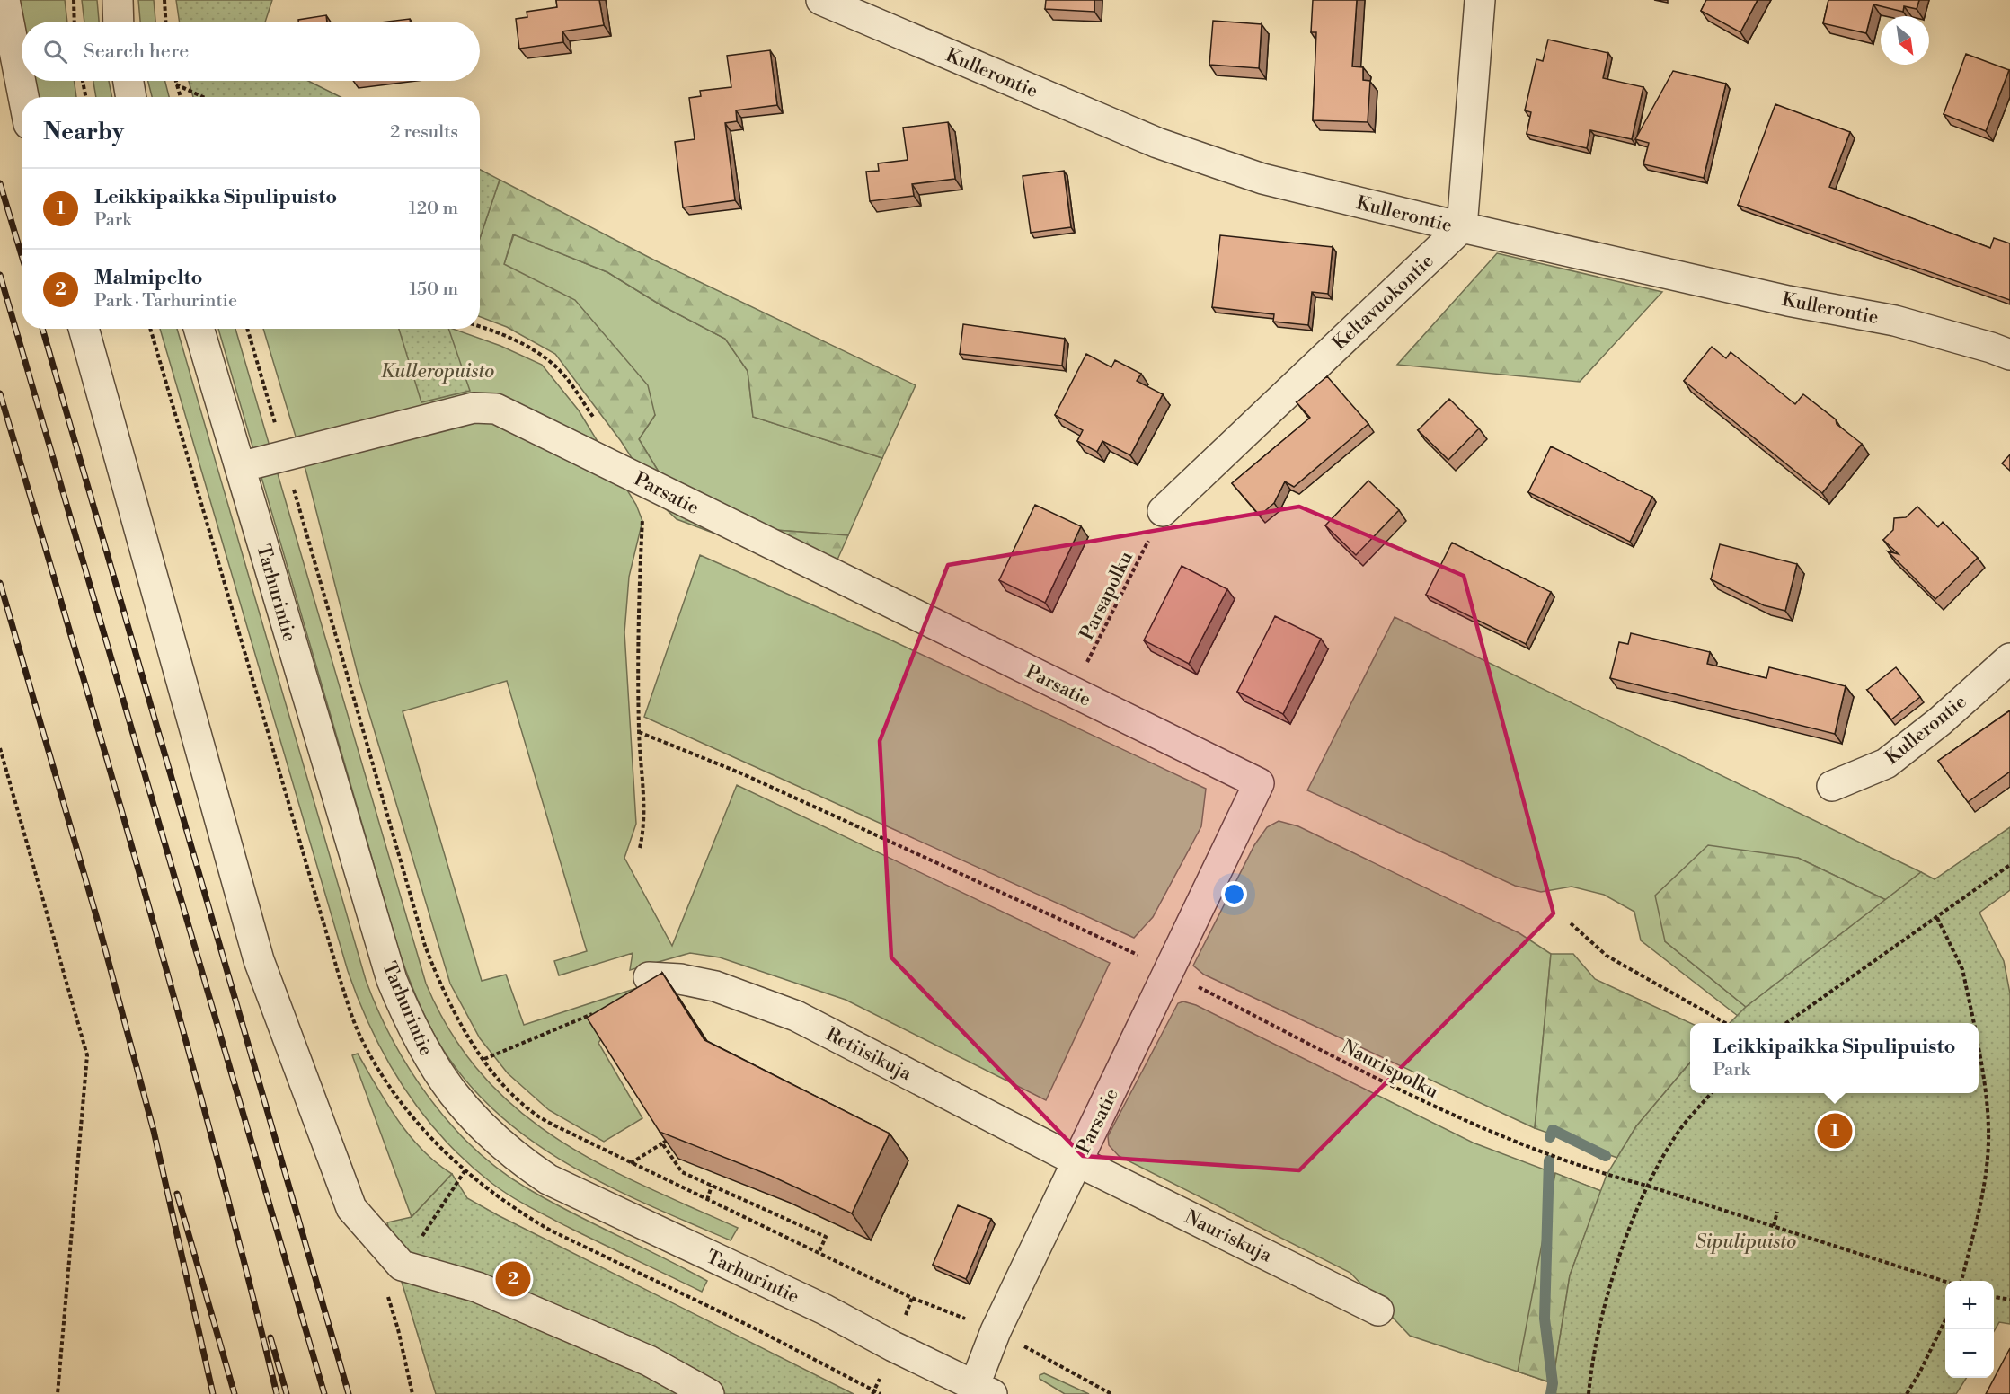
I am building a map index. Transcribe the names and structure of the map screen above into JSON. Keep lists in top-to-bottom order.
{
  "streets": {
    "street": [
      "Kullerontie",
      "Keltavuokontie",
      "Parsatie",
      "Tarhurintie",
      "Retiisikuja",
      "Nauriskuja"
    ],
    "path": ["Parsapolku", "Naurispolku"]
  },
  "crossings": [
    ["Kullerontie", "Keltavuokontie"],
    ["Keltavuokontie", "Parsapolku"],
    ["Parsatie", "Tarhurintie"],
    ["Parsatie", "Parsapolku"],
    ["Parsatie", "Retiisikuja"],
    ["Parsatie", "Naurispolku"],
    ["Parsatie", "Nauriskuja"],
    ["Retiisikuja", "Nauriskuja"]
  ],
  "parks": ["Kulleropuisto", "Sipulipuisto"],
  "north": "bottom right",
  "page": {
    "search": "Search here",
    "heading": ["Nearby", "2 results"],
    "list": [
      {
        "mark": "1",
        "name": "Leikkipaikka Sipulipuisto",
        "note": "Park",
        "value": "120 m"
      },
      {
        "mark": "2",
        "name": "Malmipelto",
        "note": "Park · Tarhurintie",
        "value": "150 m"
      }
    ],
    "popup": ["Leikkipaikka Sipulipuisto", "Park"],
    "pins": ["1", "2"],
    "map_buttons": ["+", "−"]
  }
}
